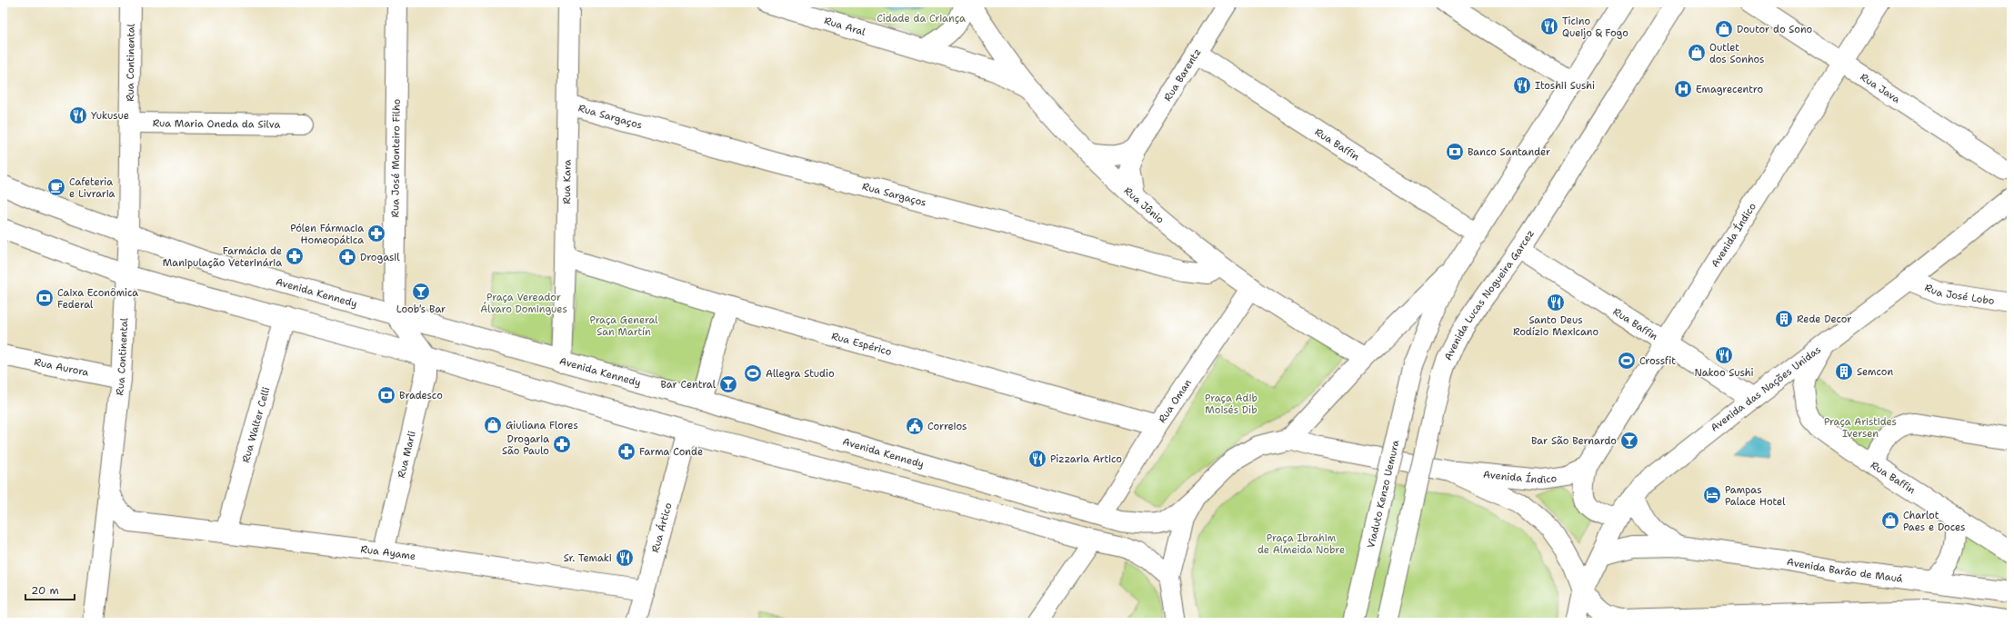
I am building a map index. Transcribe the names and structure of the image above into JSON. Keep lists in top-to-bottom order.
{
  "streets": {
    "street": [
      "Rua Aral",
      "Rua Continental",
      "Rua Barentz",
      "Rua Java",
      "Rua Sargaços",
      "Rua Maria Oneda da Silva",
      "Rua Baffin",
      "Rua José Monteiro Filho",
      "Rua Kara",
      "Rua Jônio",
      "Avenida Índico",
      "Avenida Kennedy",
      "Rua José Lobo",
      "Avenida Lucas Nogueira Garcez",
      "Rua Espérico",
      "Rua Aurora",
      "Avenida das Nações Unidas",
      "Rua Oman",
      "Rua Walter Celli",
      "Rua Marli",
      "Viaduto Kenzo Uemura",
      "Rua Ártico",
      "Rua Ayame",
      "Avenida Barão de Mauá"
    ]
  },
  "crossings": [
    ["Rua Aral", "Rua Jônio"],
    ["Rua Continental", "Rua Maria Oneda da Silva"],
    ["Rua Continental", "Avenida Kennedy"],
    ["Rua Continental", "Rua Aurora"],
    ["Rua Barentz", "Rua Baffin"],
    ["Rua Barentz", "Rua Jônio"],
    ["Rua Java", "Avenida Índico"],
    ["Rua Sargaços", "Rua Kara"],
    ["Rua Sargaços", "Rua Jônio"],
    ["Rua Baffin", "Avenida Índico"],
    ["Rua Baffin", "Avenida Lucas Nogueira Garcez"],
    ["Rua Baffin", "Avenida das Nações Unidas"],
    ["Rua José Monteiro Filho", "Avenida Kennedy"],
    ["Rua Kara", "Avenida Kennedy"],
    ["Rua Kara", "Rua Espérico"],
    ["Rua Jônio", "Rua Oman"],
    ["Avenida Índico", "Avenida das Nações Unidas"],
    ["Avenida Kennedy", "Rua Oman"],
    ["Rua José Lobo", "Avenida das Nações Unidas"],
    ["Rua Espérico", "Rua Oman"],
    ["Avenida das Nações Unidas", "Avenida Barão de Mauá"],
    ["Rua Walter Celli", "Rua Ayame"],
    ["Rua Marli", "Rua Ayame"],
    ["Rua Ártico", "Rua Ayame"]
  ],
  "parks": [
    "Cidade da Criança",
    "Praça Vereador Álvaro Domingues",
    "Praça General San Martín",
    "Praça Adib Moisés Dib",
    "Praça Aristides Iversen",
    "Praça Ibrahim de Almeida Nobre"
  ],
  "places": {
    "restaurant": [
      "Ticino Queijo & Fogo",
      "Itoshii Sushi",
      "Yukusue",
      "Santo Deus Rodízio Mexicano",
      "Nakoo Sushi",
      "Pizzaria Artico",
      "Sr. Temaki"
    ],
    "shop": [
      "Doutor do Sono",
      "Outlet dos Sonhos",
      "Giuliana Flores",
      "Charlot Paes e Doces"
    ],
    "hospital": ["Emagrecentro"],
    "bank": ["Banco Santander", "Caixa Econômica Federal", "Bradesco"],
    "cafe": ["Cafeteria e Livraria"],
    "pharmacy": [
      "Pólen Fármacia Homeopática",
      "Farmácia de Manipulação Veterinária",
      "Drogasil",
      "Drogaria São Paulo",
      "Farma Conde"
    ],
    "bar": ["Loob's Bar", "Bar Central", "Bar São Bernardo"],
    "building": ["Rede Decor", "Semcon"],
    "sports": ["Crossfit", "Allegra Studio"],
    "public building": ["Correios"],
    "hotel": ["Pampas Palace Hotel"]
  },
  "scale_bar": "20 m"
}
